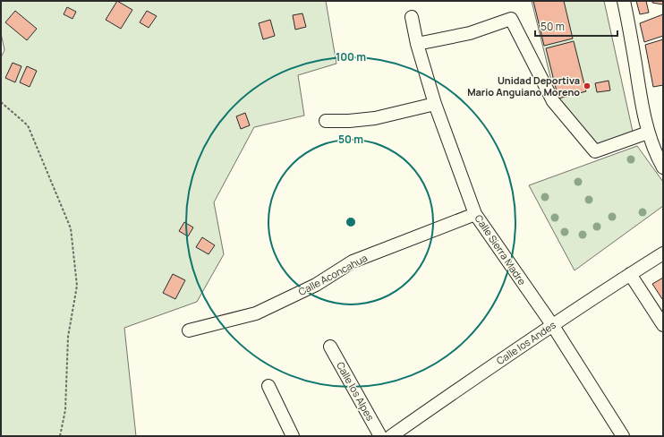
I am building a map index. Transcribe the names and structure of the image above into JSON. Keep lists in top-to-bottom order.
{
  "streets": {
    "street": [
      "Calle Sierra Madre",
      "Calle Aconcahua",
      "Calle los Andes",
      "Calle los Alpes"
    ]
  },
  "crossings": [
    ["Calle Sierra Madre", "Calle Aconcahua"],
    ["Calle Sierra Madre", "Calle los Andes"]
  ],
  "places": ["Unidad Deportiva Mario Anguiano Moreno"],
  "scale_bar": "50 m",
  "rings": ["100 m", "50 m"]
}
